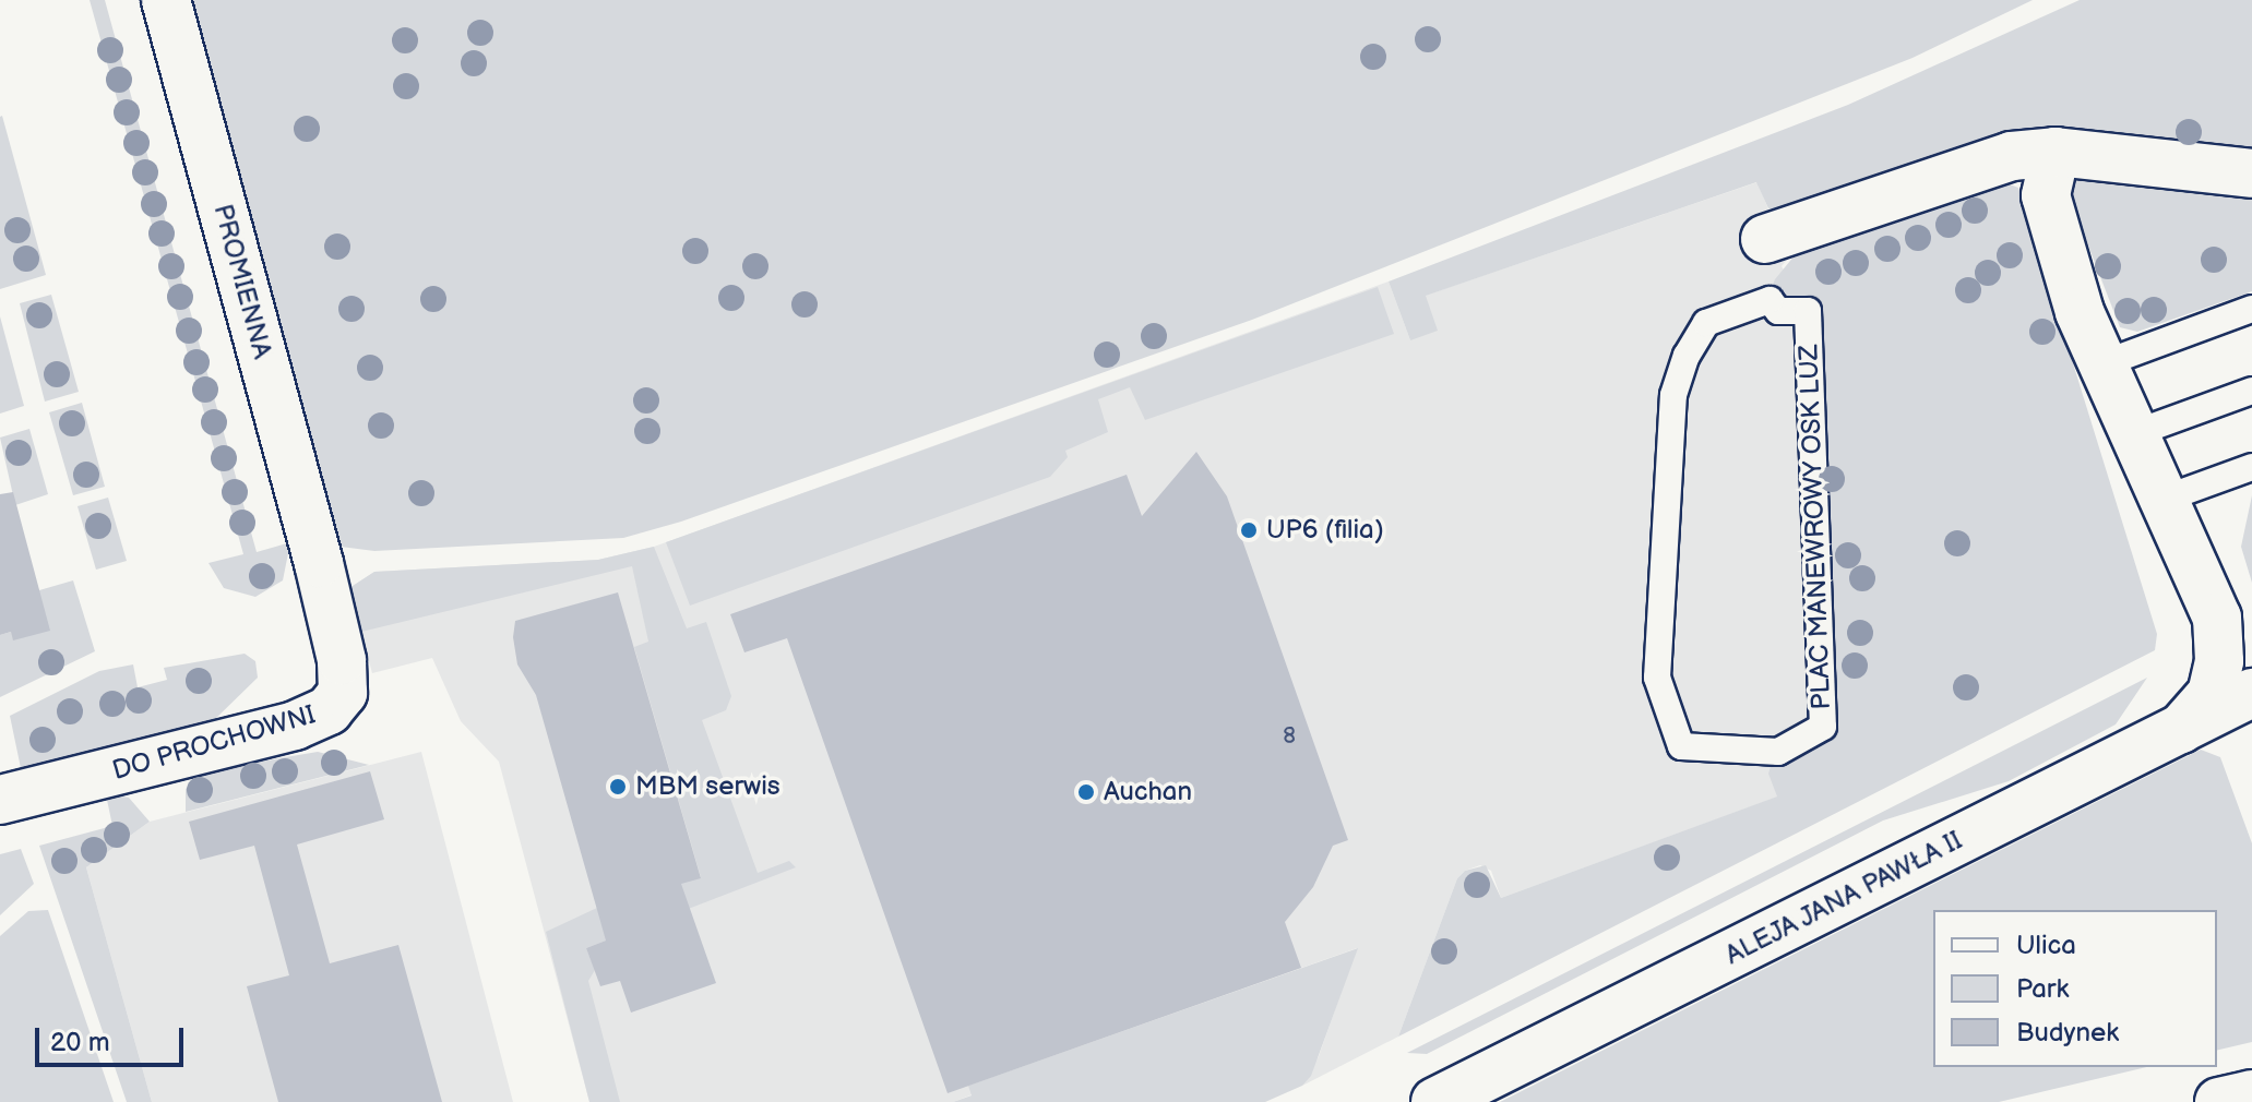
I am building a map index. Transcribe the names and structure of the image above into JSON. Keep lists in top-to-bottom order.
{
  "streets": {
    "street": ["PROMIENNA", "DO PROCHOWNI", "ALEJA JANA PAWŁA II"],
    "lane": ["PLAC MANEWROWY OSK LUZ"]
  },
  "crossings": [
    ["PROMIENNA", "DO PROCHOWNI"]
  ],
  "places": ["UP6 (filia)", "MBM serwis", "Auchan"],
  "house_numbers": ["8"],
  "legend": ["Ulica", "Park", "Budynek"],
  "scale_bar": "20 m"
}
